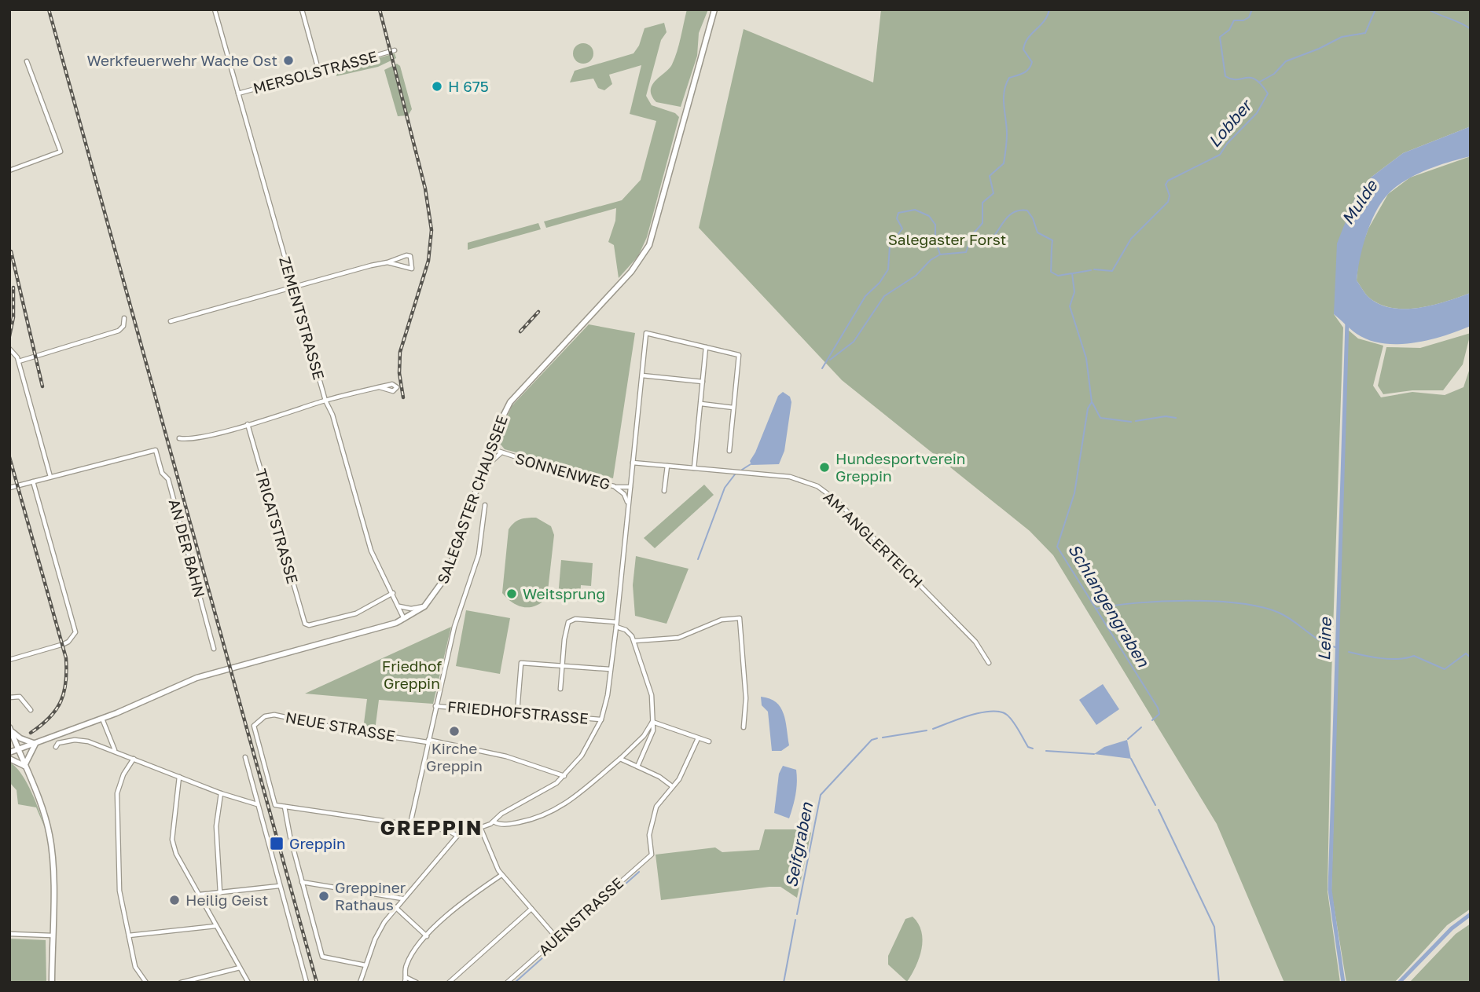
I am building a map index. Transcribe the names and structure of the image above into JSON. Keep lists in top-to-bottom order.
{
  "streets": {
    "main road": ["SALEGASTER CHAUSSEE"],
    "street": [
      "MERSOLSTRASSE",
      "ZEMENTSTRASSE",
      "SONNENWEG",
      "TRICATSTRASSE",
      "AM ANGLERTEICH",
      "AN DER BAHN",
      "FRIEDHOFSTRASSE",
      "NEUE STRASSE",
      "AUENSTRASSE"
    ]
  },
  "crossings": [
    ["MERSOLSTRASSE", "ZEMENTSTRASSE"],
    ["ZEMENTSTRASSE", "SALEGASTER CHAUSSEE"],
    ["ZEMENTSTRASSE", "TRICATSTRASSE"],
    ["SONNENWEG", "SALEGASTER CHAUSSEE"]
  ],
  "districts": ["GREPPIN"],
  "water": [
    "Lobber",
    "Mulde",
    "Schlangengraben",
    "Leine",
    "Seifgraben"
  ],
  "parks": ["Salegaster Forst", "Friedhof Greppin"],
  "places": {
    "other": [
      "Werkfeuerwehr Wache Ost",
      "H 675",
      "Hundesportverein Greppin",
      "Weitsprung",
      "Kirche Greppin",
      "Greppiner Rathaus",
      "Heilig Geist"
    ],
    "transit": ["Greppin"]
  }
}
